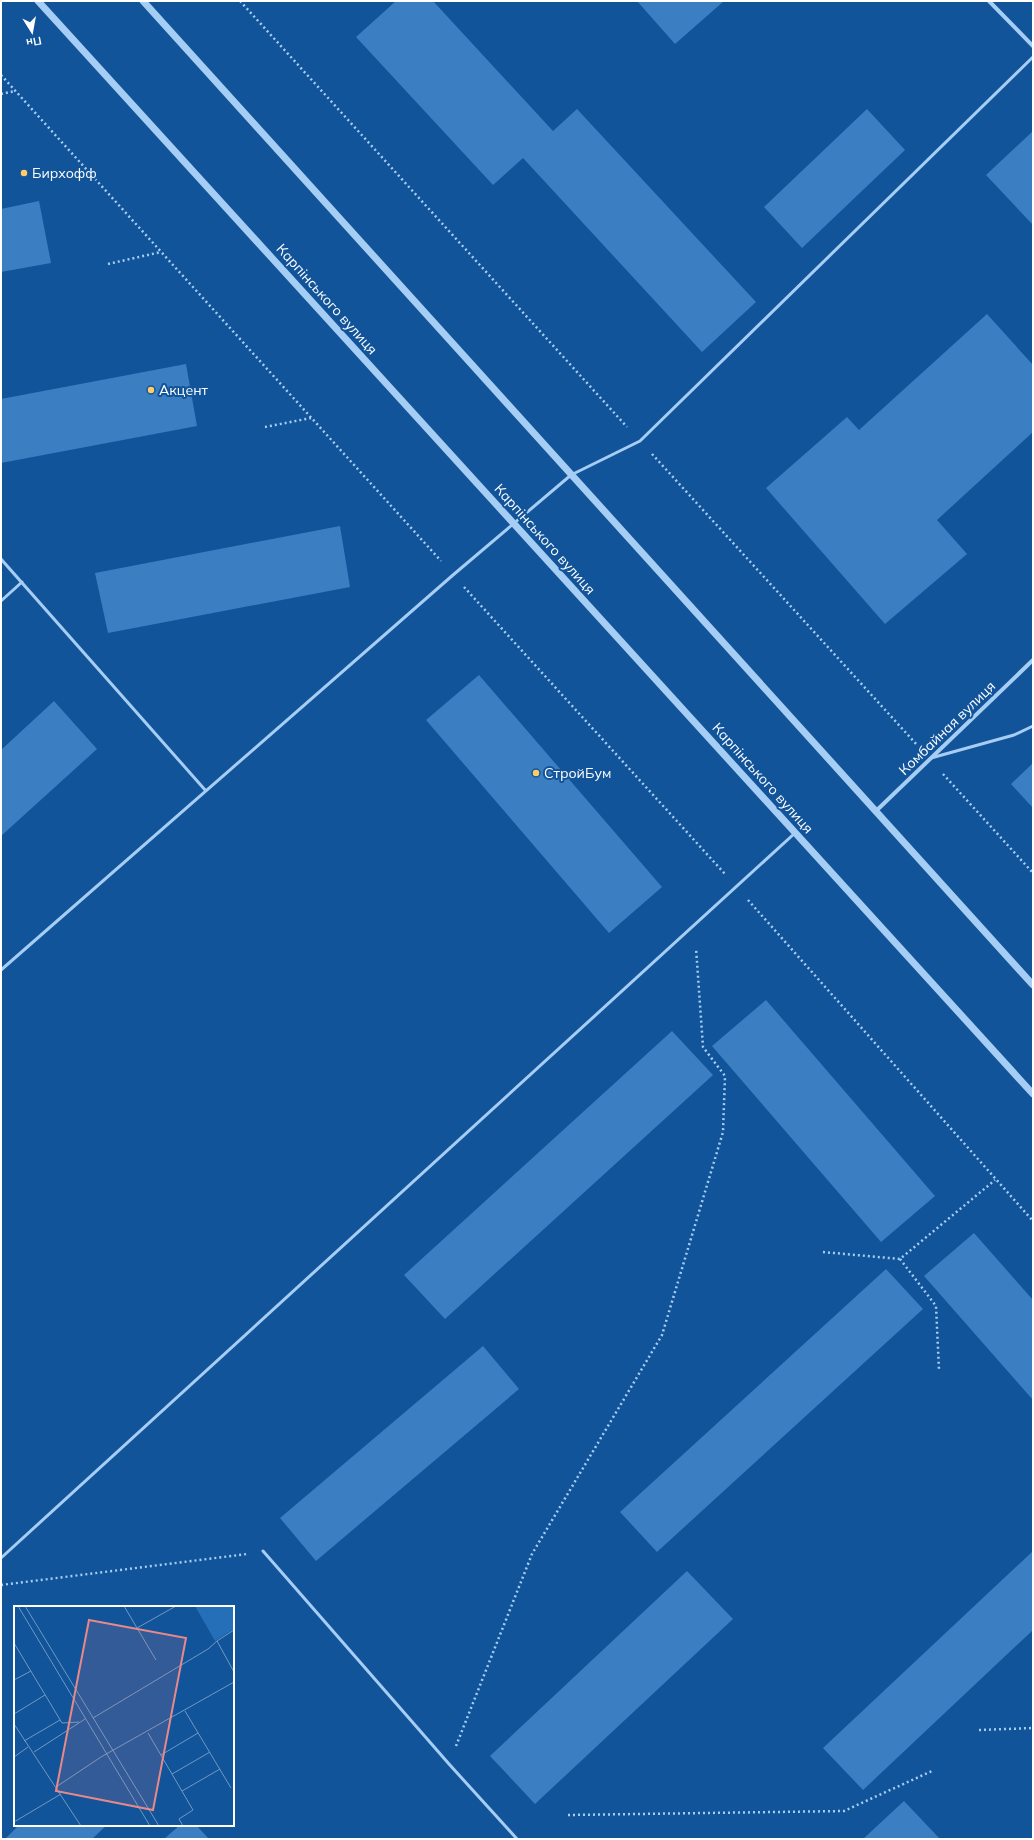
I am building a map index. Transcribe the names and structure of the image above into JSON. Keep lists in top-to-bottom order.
{
  "streets": {
    "street": ["Карпінського вулиця", "Комбайная вулиця"]
  },
  "places": ["Бирхофф", "Акцент", "СтройБум"],
  "north": "bottom"
}
